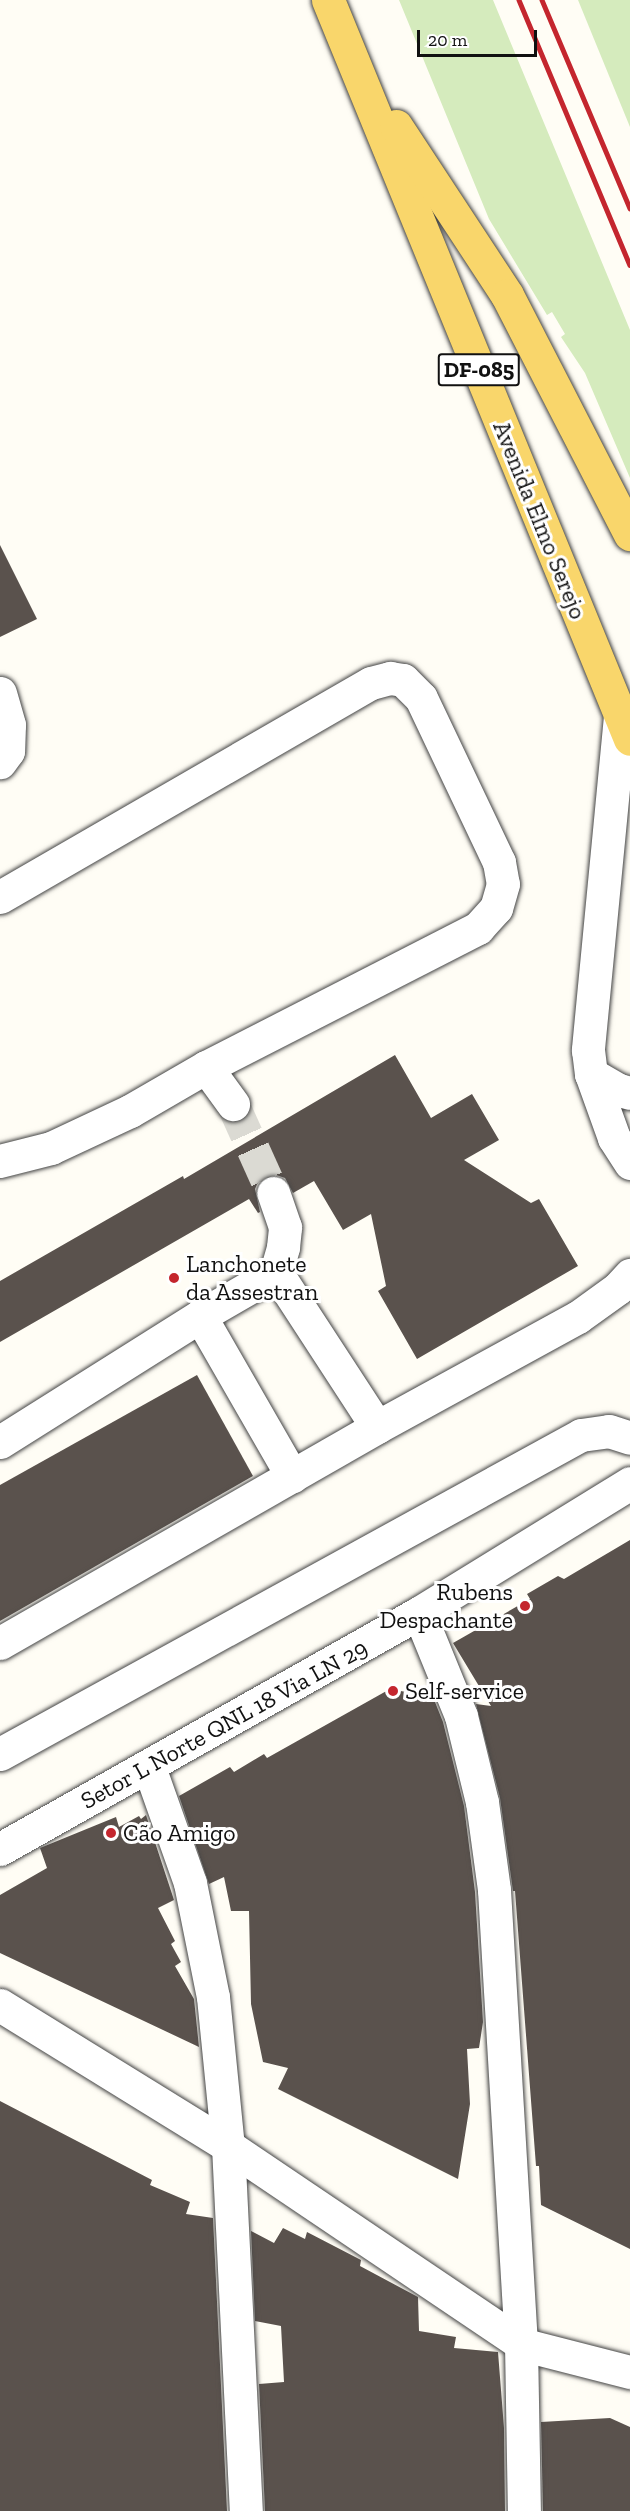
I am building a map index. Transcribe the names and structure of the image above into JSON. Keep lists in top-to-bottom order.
{
  "streets": {
    "main road": ["DF-085", "Avenida Elmo Serejo"],
    "street": ["Setor L Norte QNL 18 Via LN 29"]
  },
  "places": [
    "Lanchonete da Assestran",
    "Rubens Despachante",
    "Self-service",
    "Cão Amigo"
  ],
  "scale_bar": "20 m"
}
